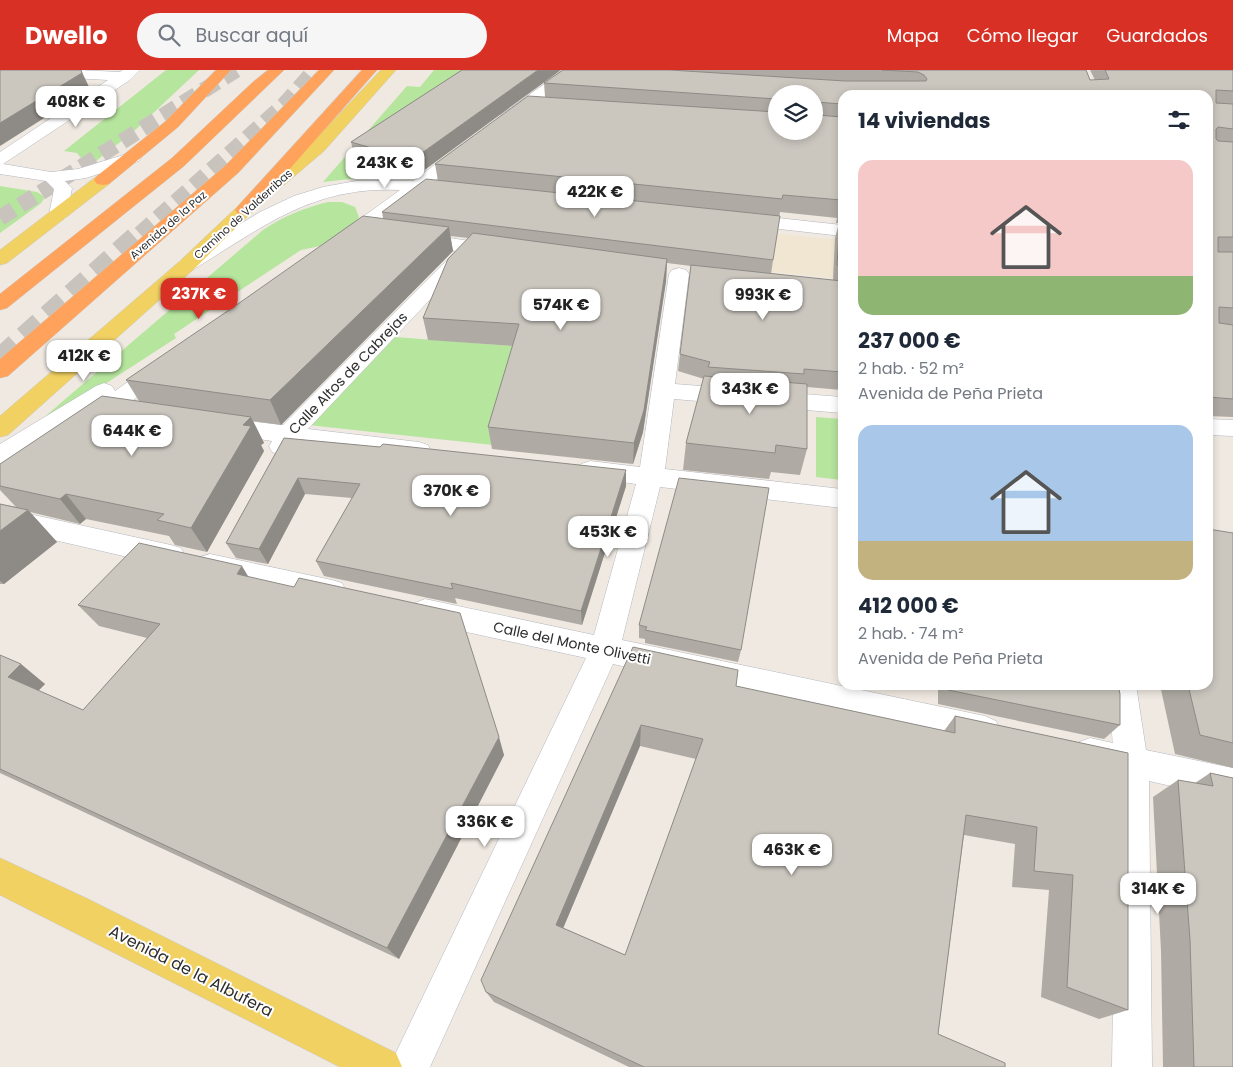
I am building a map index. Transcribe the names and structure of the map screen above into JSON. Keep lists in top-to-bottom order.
{
  "streets": {
    "highway": ["Avenida de la Paz"],
    "main road": ["Camino de Valderribas", "Avenida de la Albufera"],
    "street": ["Calle Altos de Cabrejas", "Calle del Monte Olivetti"]
  },
  "page": {
    "header": "Dwello",
    "search": "Buscar aquí",
    "nav": ["Mapa", "Cómo llegar", "Guardados"],
    "price": [
      "408K €",
      "243K €",
      "422K €",
      "237K €",
      "993K €",
      "574K €",
      "412K €",
      "343K €",
      "644K €",
      "370K €",
      "453K €",
      "336K €",
      "463K €",
      "314K €"
    ],
    "heading": "14 viviendas",
    "list": [
      {
        "name": "237 000 €",
        "note": "2 hab. · 52 m² · Avenida de Peña Prieta"
      },
      {
        "name": "412 000 €",
        "note": "2 hab. · 74 m² · Avenida de Peña Prieta"
      }
    ]
  }
}
